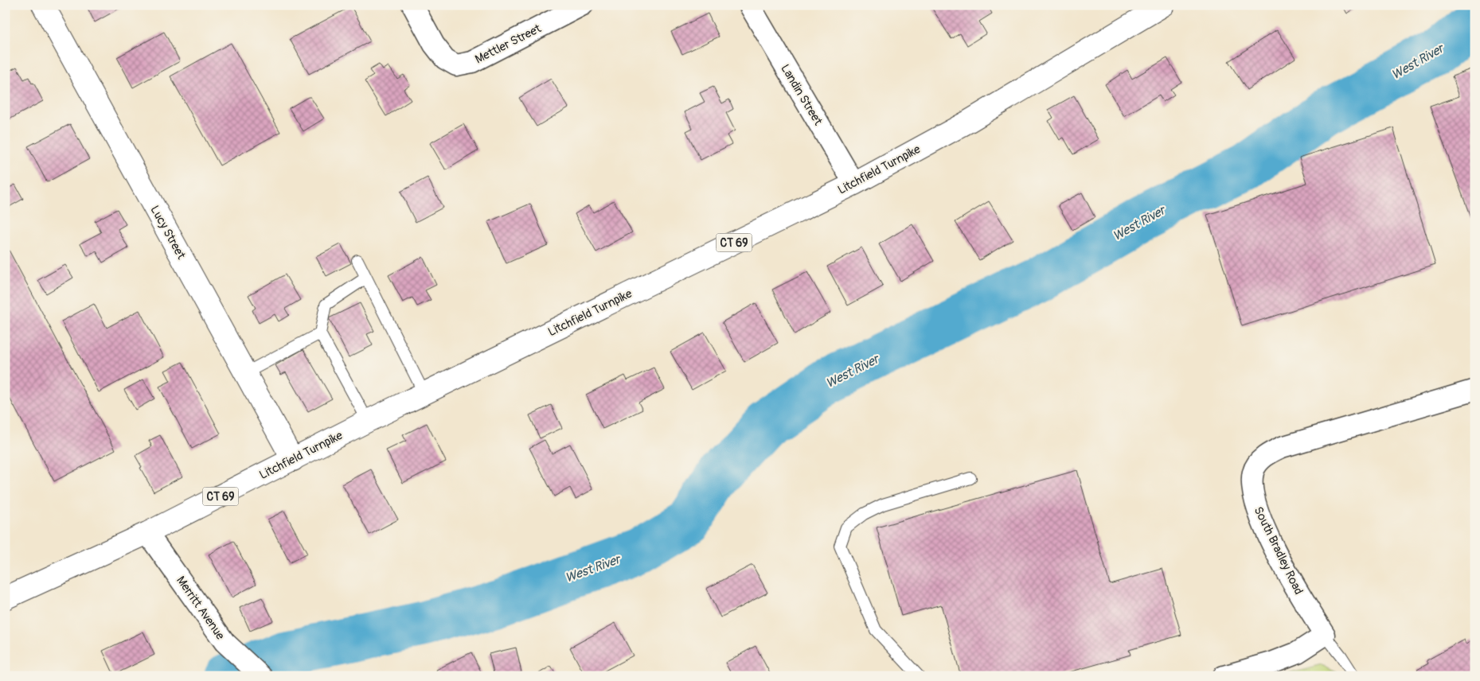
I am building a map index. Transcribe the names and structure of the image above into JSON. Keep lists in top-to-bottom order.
{
  "streets": {
    "main road": ["Litchfield Turnpike", "Lucy Street", "CT 69"],
    "street": [
      "Mettler Street",
      "Landin Street",
      "South Bradley Road",
      "Merritt Avenue"
    ]
  },
  "crossings": [
    ["Landin Street", "Litchfield Turnpike"],
    ["Litchfield Turnpike", "Lucy Street"],
    ["Litchfield Turnpike", "Merritt Avenue"]
  ],
  "water": ["West River"]
}
